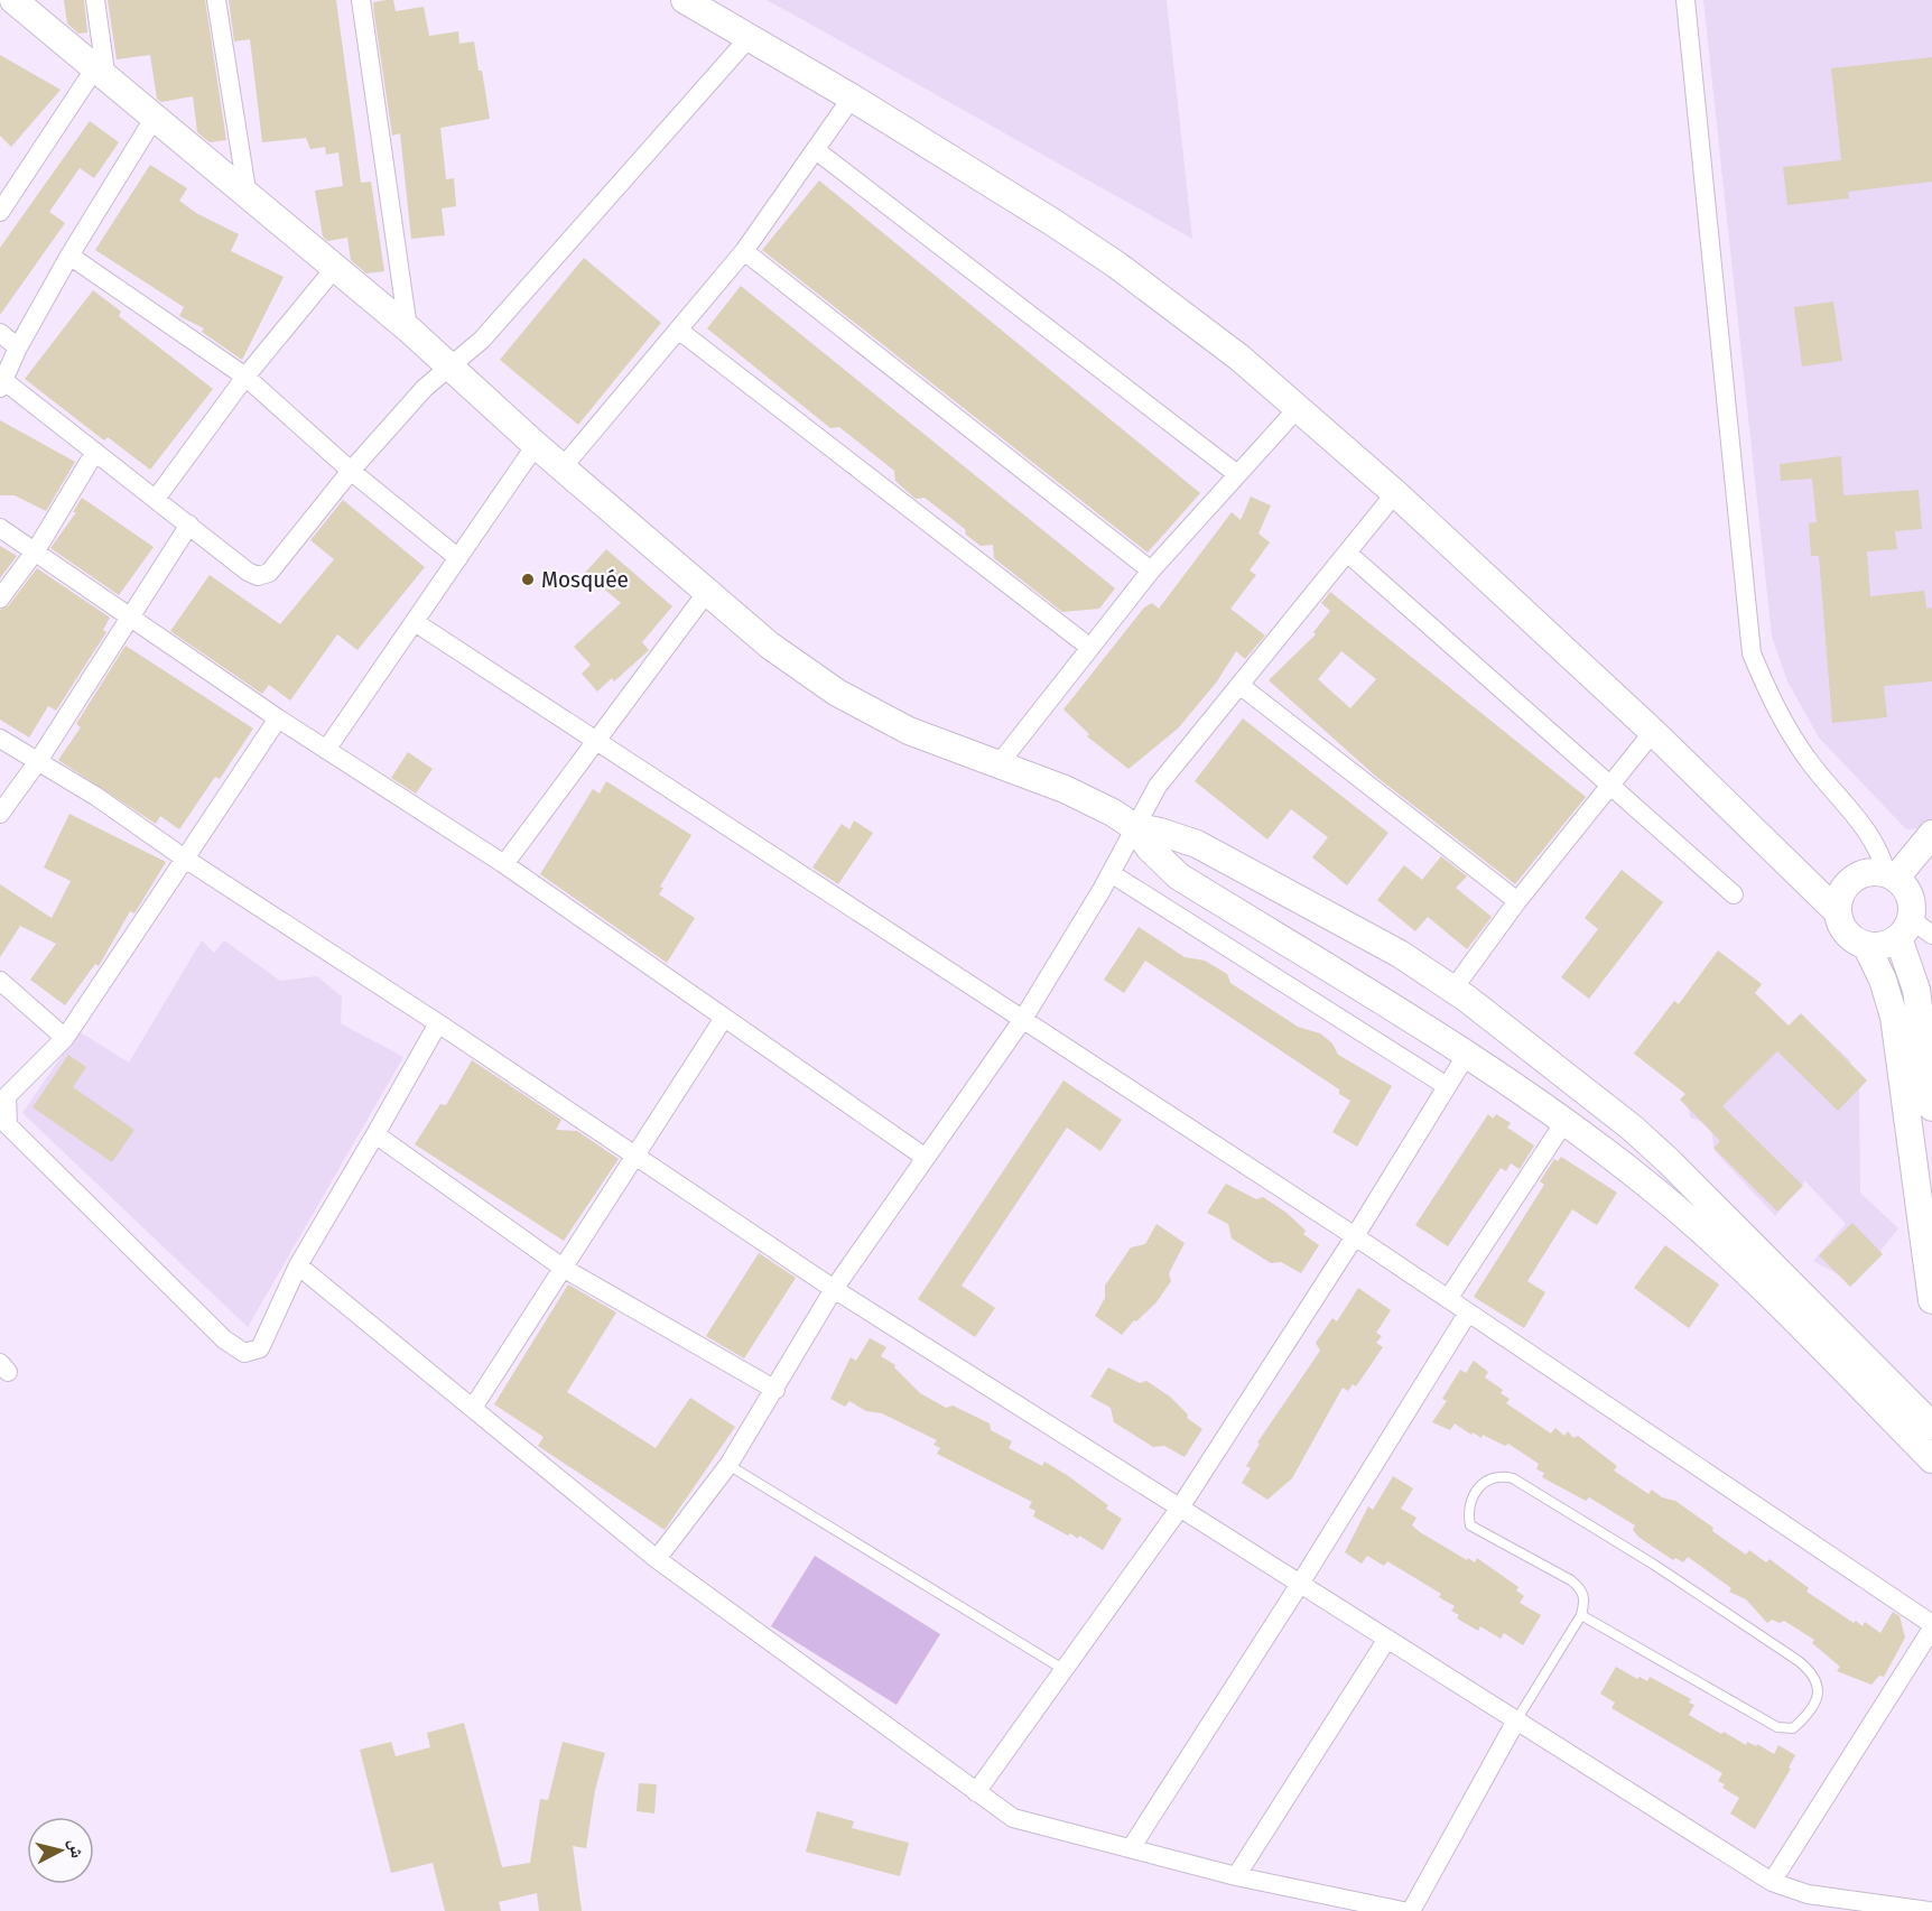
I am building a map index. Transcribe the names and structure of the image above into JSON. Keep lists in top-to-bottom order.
{
  "places": ["Mosquée"],
  "north": "right"
}
